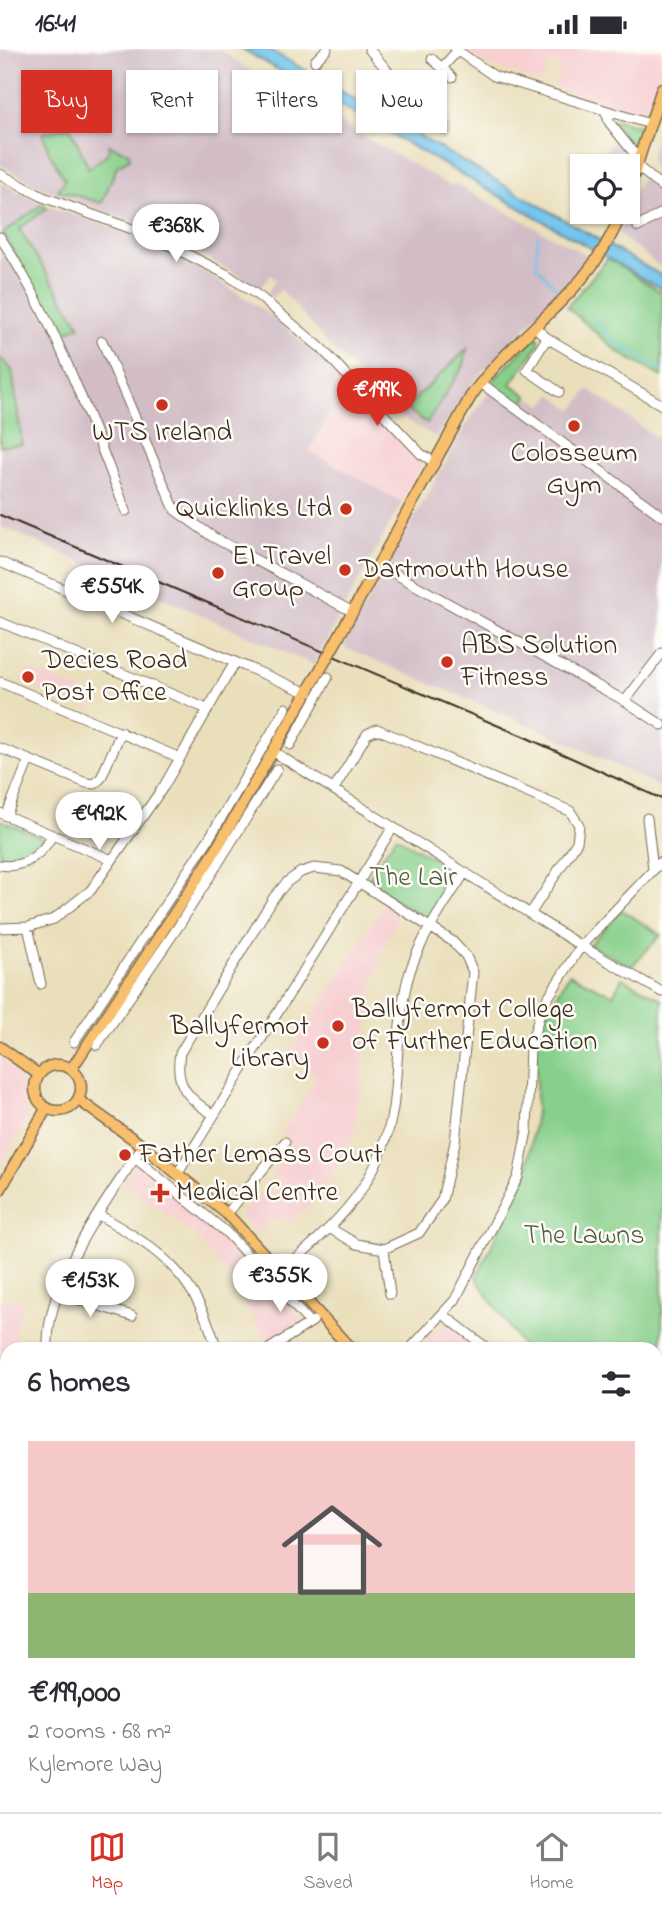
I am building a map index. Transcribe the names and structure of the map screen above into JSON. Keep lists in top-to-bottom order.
{
  "parks": ["The Lair", "The Lawns"],
  "places": {
    "other": [
      "WTS Ireland",
      "Colosseum Gym",
      "Quicklinks Ltd",
      "Dartmouth House",
      "EI Travel Group",
      "ABS Solution Fitness",
      "Decies Road Post Office",
      "Ballyfermot College of Further Education",
      "Ballyfermot Library",
      "Father Lemass Court"
    ],
    "health": ["Medical Centre"]
  },
  "page": {
    "status": "16:41",
    "chip": [
      "Buy",
      "Rent",
      "Filters",
      "New"
    ],
    "price": [
      "€368K",
      "€199K",
      "€554K",
      "€492K",
      "€355K",
      "€153K"
    ],
    "heading": "6 homes",
    "list": [
      {
        "name": "€199,000",
        "note": "2 rooms · 68 m² · Kylemore Way"
      }
    ],
    "tabs": ["Map", "Saved", "Home"]
  }
}
